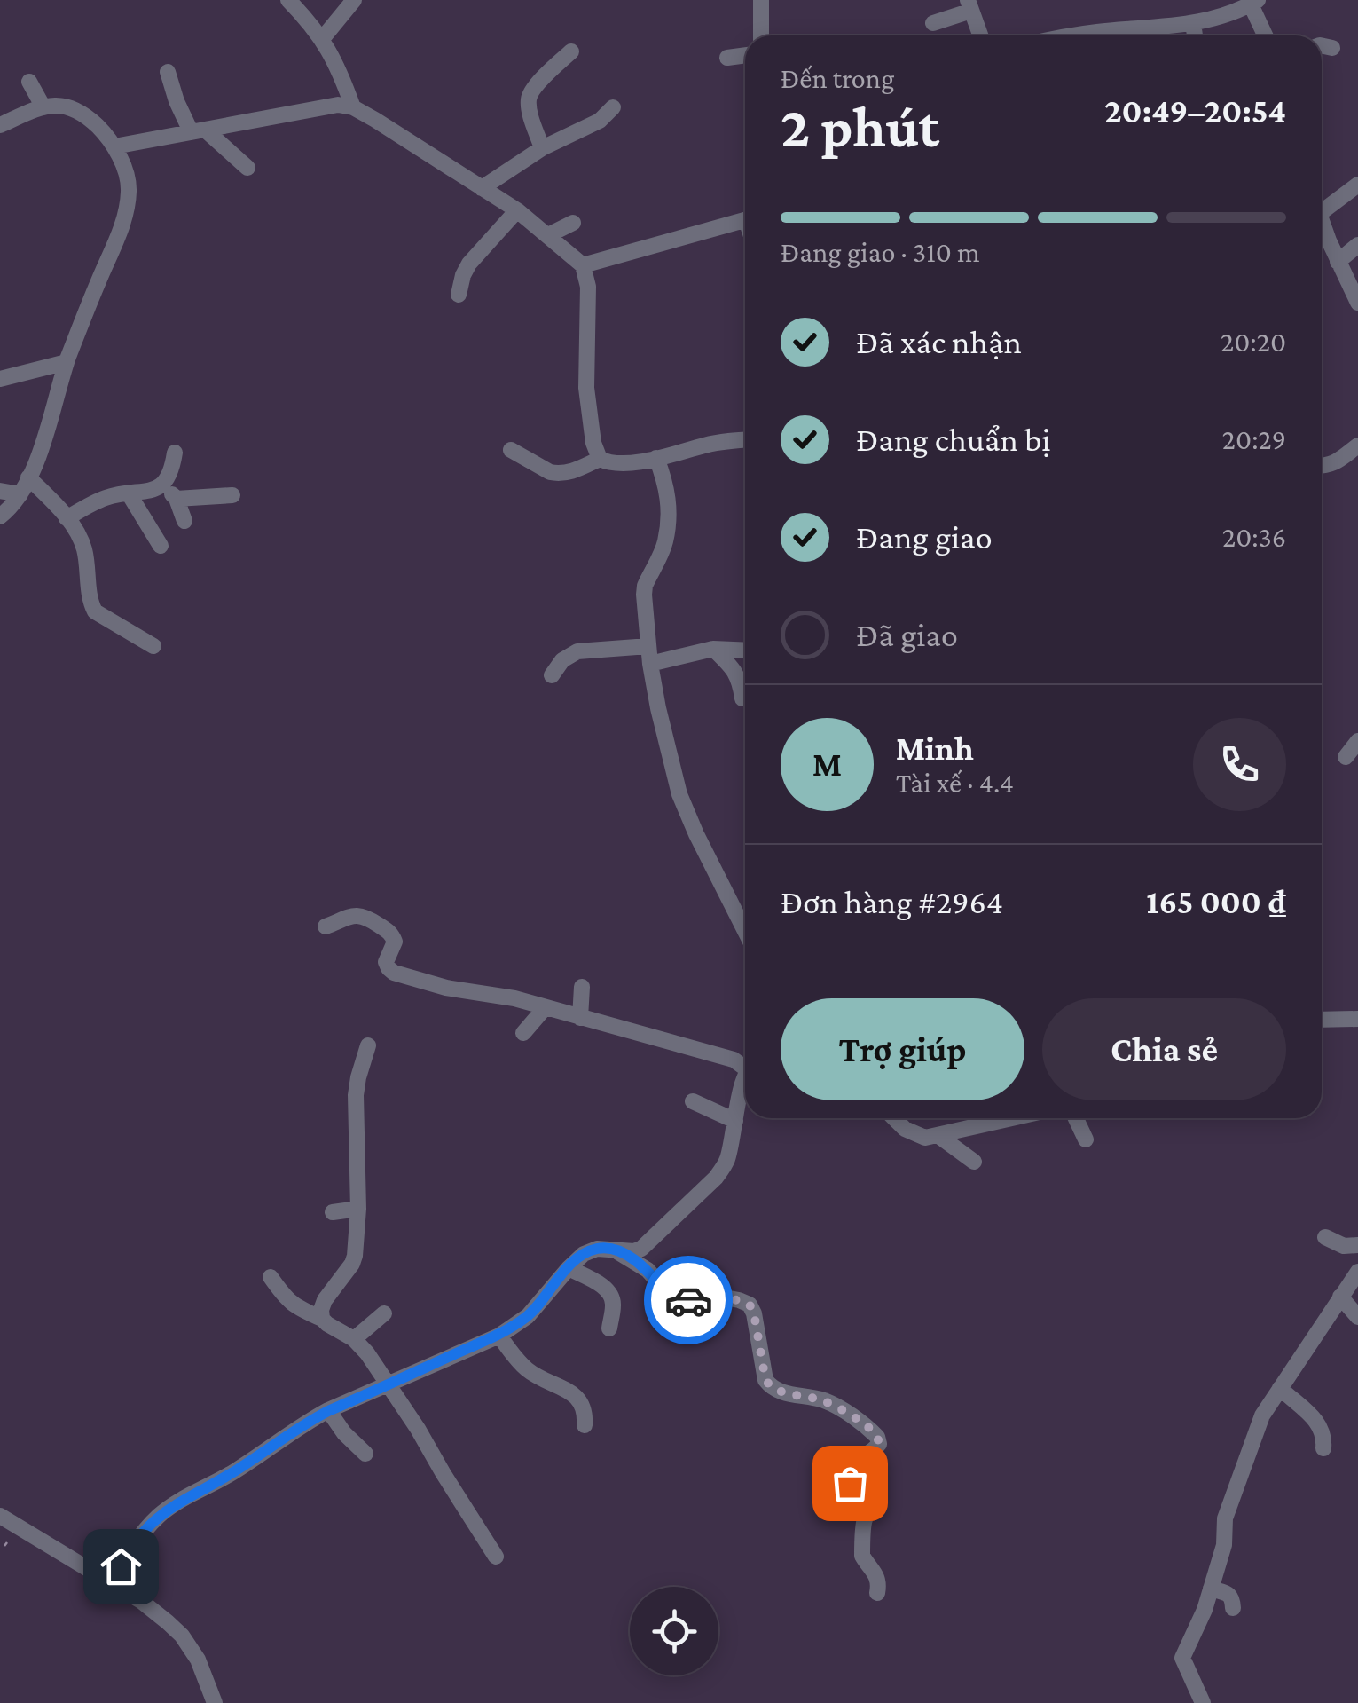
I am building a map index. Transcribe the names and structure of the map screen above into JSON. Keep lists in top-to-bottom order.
{
  "page": {
    "heading": ["2 phút", "Đến trong", "20:49–20:54"],
    "panel": [
      "Minh",
      "Tài xế · 4.4",
      "Đơn hàng #2964",
      "165 000 ₫"
    ],
    "bar": "Đang giao · 310 m",
    "list": [
      ["Đã xác nhận", "20:20"],
      ["Đang chuẩn bị", "20:29"],
      ["Đang giao", "20:36"],
      "Đã giao"
    ],
    "round": "M",
    "buttons": ["Trợ giúp", "Chia sẻ"]
  }
}
